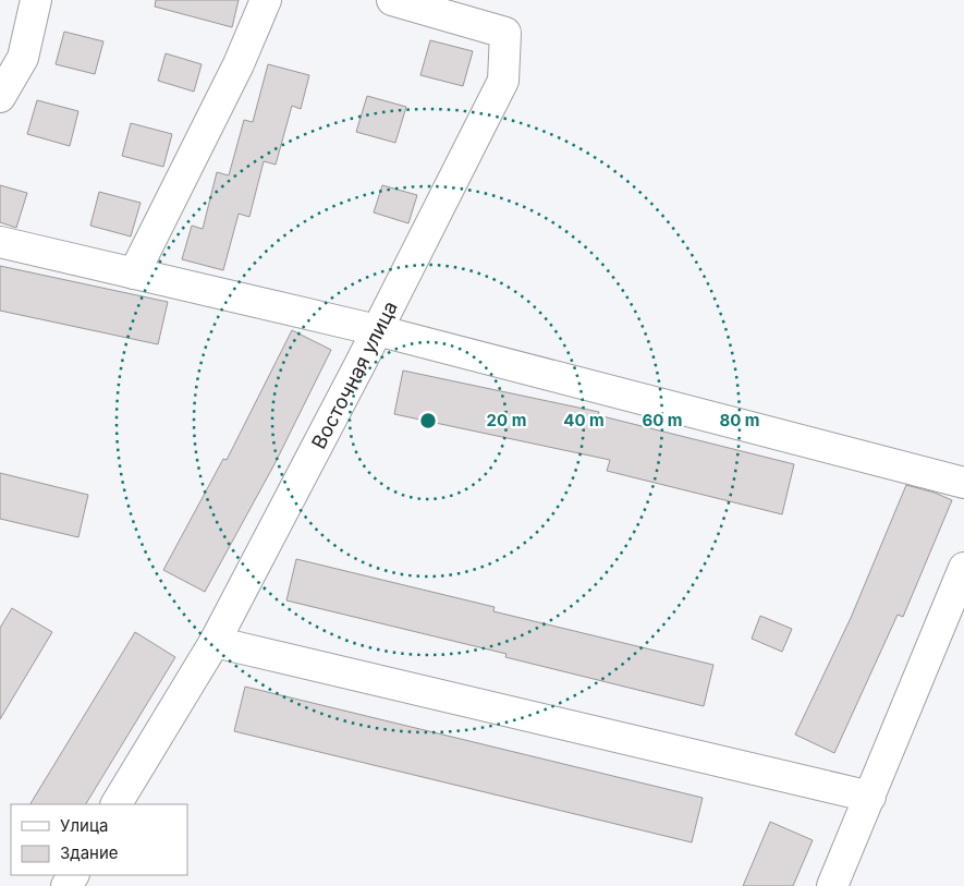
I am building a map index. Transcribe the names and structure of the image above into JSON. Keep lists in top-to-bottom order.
{
  "streets": {
    "street": ["Восточная улица"]
  },
  "legend": ["Улица", "Здание"],
  "rings": [
    "20 m",
    "40 m",
    "60 m",
    "80 m"
  ]
}
